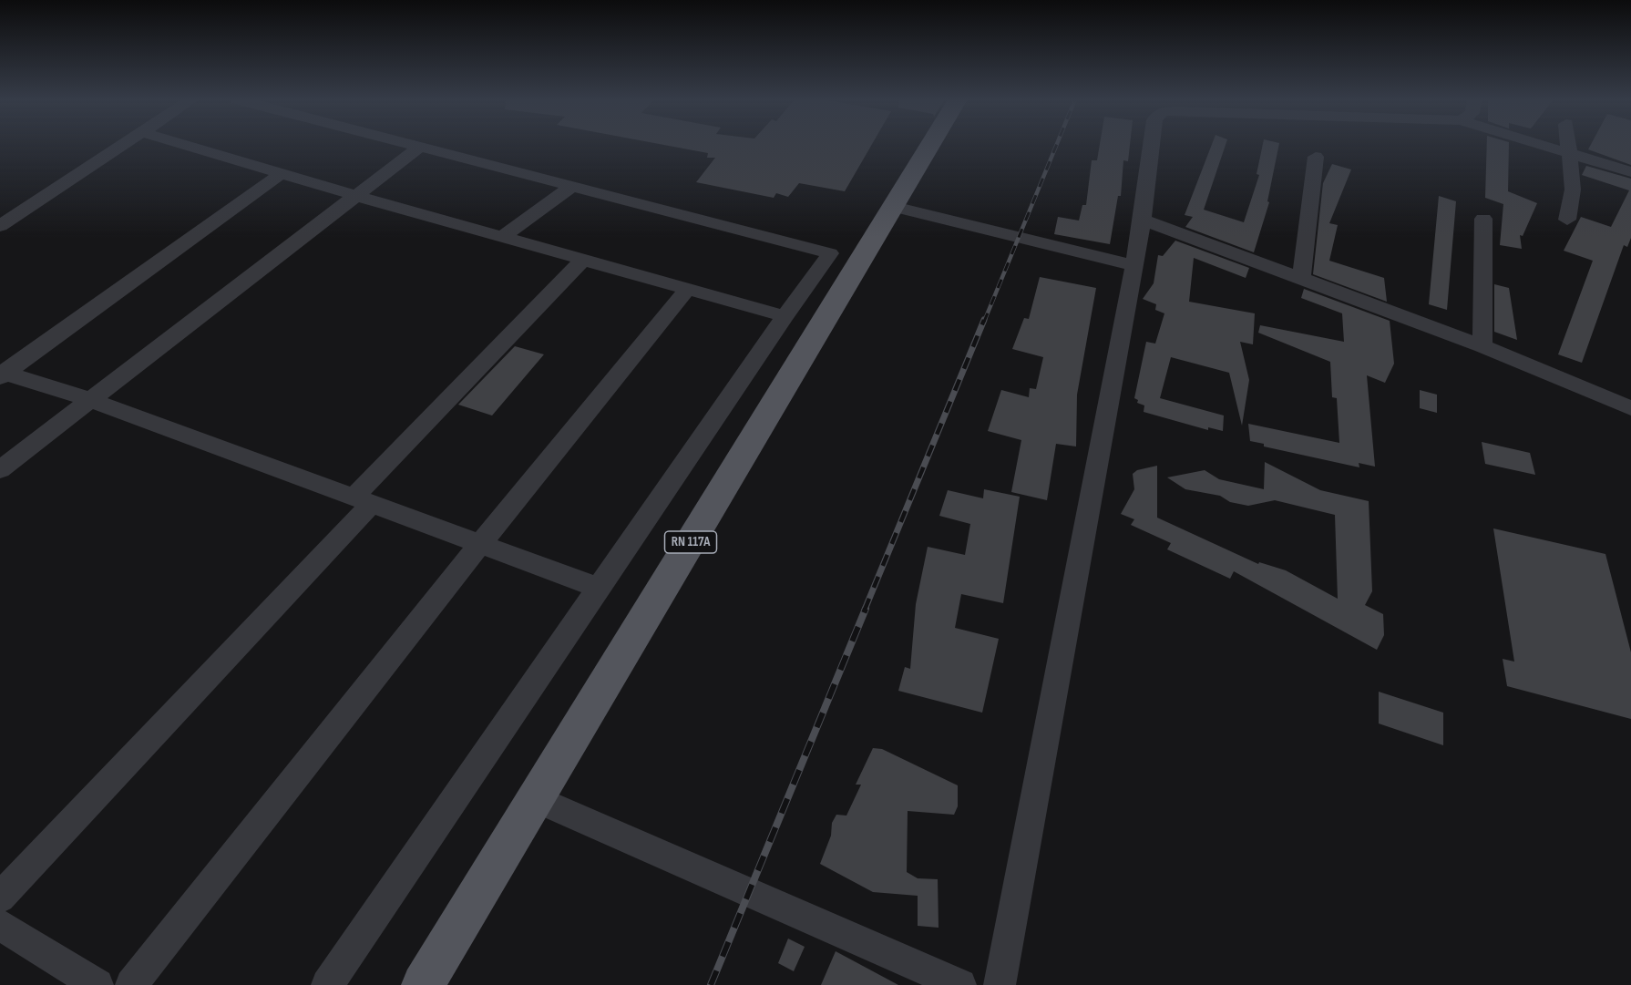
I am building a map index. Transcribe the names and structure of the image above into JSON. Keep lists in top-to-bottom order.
{
  "streets": {
    "main road": ["RN 117A"]
  }
}
